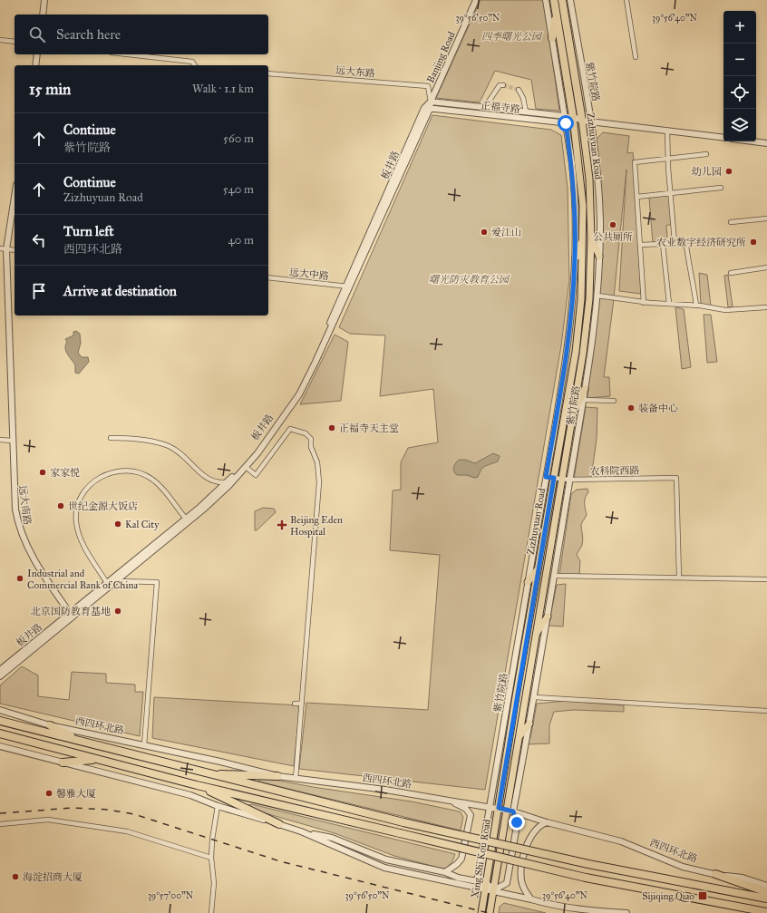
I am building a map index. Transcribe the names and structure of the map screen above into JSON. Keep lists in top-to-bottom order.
{
  "streets": {
    "highway": ["Zizhuyuan Road", "西四环北路"],
    "main road": ["Xing Shi Kou Road"],
    "street": [
      "Banjing Road",
      "远大东路",
      "紫竹院路",
      "正福寺路",
      "板井路",
      "远大中路",
      "农科院西路",
      "远大南路"
    ]
  },
  "crossings": [
    ["Banjing Road", "远大东路"],
    ["紫竹院路", "正福寺路"],
    ["紫竹院路", "农科院西路"],
    ["紫竹院路", "西四环北路"],
    ["正福寺路", "Zizhuyuan Road"],
    ["正福寺路", "板井路"],
    ["Zizhuyuan Road", "农科院西路"],
    ["Zizhuyuan Road", "西四环北路"],
    ["Zizhuyuan Road", "Xing Shi Kou Road"],
    ["板井路", "远大中路"],
    ["板井路", "远大南路"],
    ["西四环北路", "Xing Shi Kou Road"]
  ],
  "parks": ["四季曙光公园", "曙光防灾教育公园"],
  "places": {
    "other": [
      "幼儿园",
      "公共厕所",
      "爱江山",
      "农业数字经济研究所",
      "装备中心",
      "正福寺天主堂",
      "家家悦",
      "世纪金源大饭店",
      "Kal City",
      "Industrial and Commercial Bank of China",
      "北京国防教育基地",
      "馨雅大厦",
      "海淀招商大厦"
    ],
    "health": ["Beijing Eden Hospital"],
    "transit": ["Sijiqing Qiao"]
  },
  "page": {
    "map_buttons": ["+", "−"],
    "search": "Search here",
    "heading": ["15 min", "Walk · 1.1 km"],
    "list": [
      ["Continue", "紫竹院路", "560 m"],
      ["Continue", "Zizhuyuan Road", "540 m"],
      ["Turn left", "西四环北路", "40 m"],
      "Arrive at destination"
    ]
  },
  "coordinates": ["39°56'50\"N", "39°56'40\"N", "39°57'00\"N"]
}
